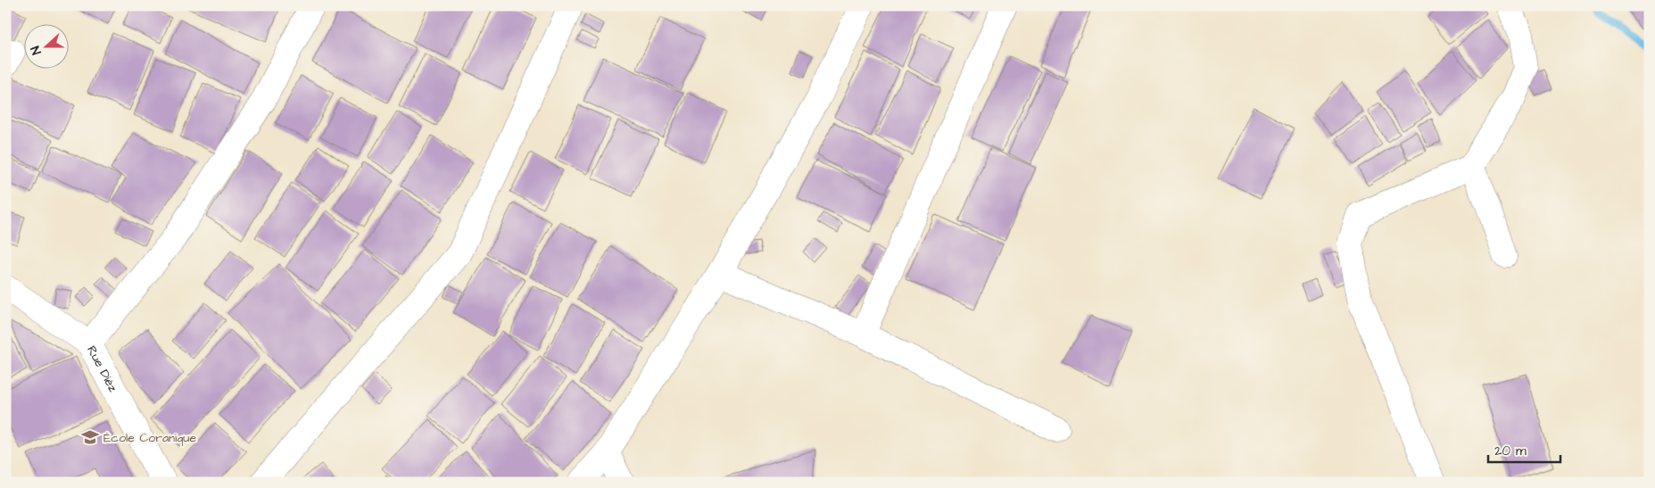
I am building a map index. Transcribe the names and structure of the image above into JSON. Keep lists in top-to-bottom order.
{
  "streets": {
    "street": ["Rue Dièz"]
  },
  "places": {
    "school or university": ["École Coranique"]
  },
  "scale_bar": "20 m",
  "north": "left"
}
